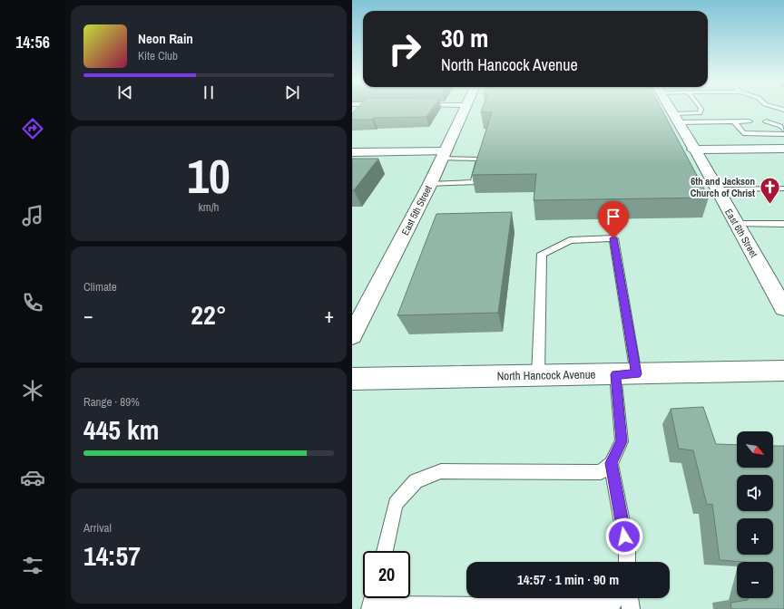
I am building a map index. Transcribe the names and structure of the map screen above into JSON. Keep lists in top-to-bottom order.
{
  "streets": {
    "street": ["East 5th Street", "East 6th Street", "North Hancock Avenue"]
  },
  "places": {
    "church": ["6th and Jackson Church of Christ"]
  },
  "north": "bottom right",
  "page": {
    "tabs": "14:56",
    "turn": ["30 m", "North Hancock Avenue"],
    "song": ["Neon Rain", "Kite Club"],
    "tile": [
      ["10", "km/h"],
      "Climate",
      ["Range · 89%", "445 km"],
      ["Arrival", "14:57"]
    ],
    "heat": ["−", "22°", "+"],
    "map_buttons": ["+", "−"],
    "limit": "20",
    "trip": "14:57 · 1 min · 90 m"
  }
}
